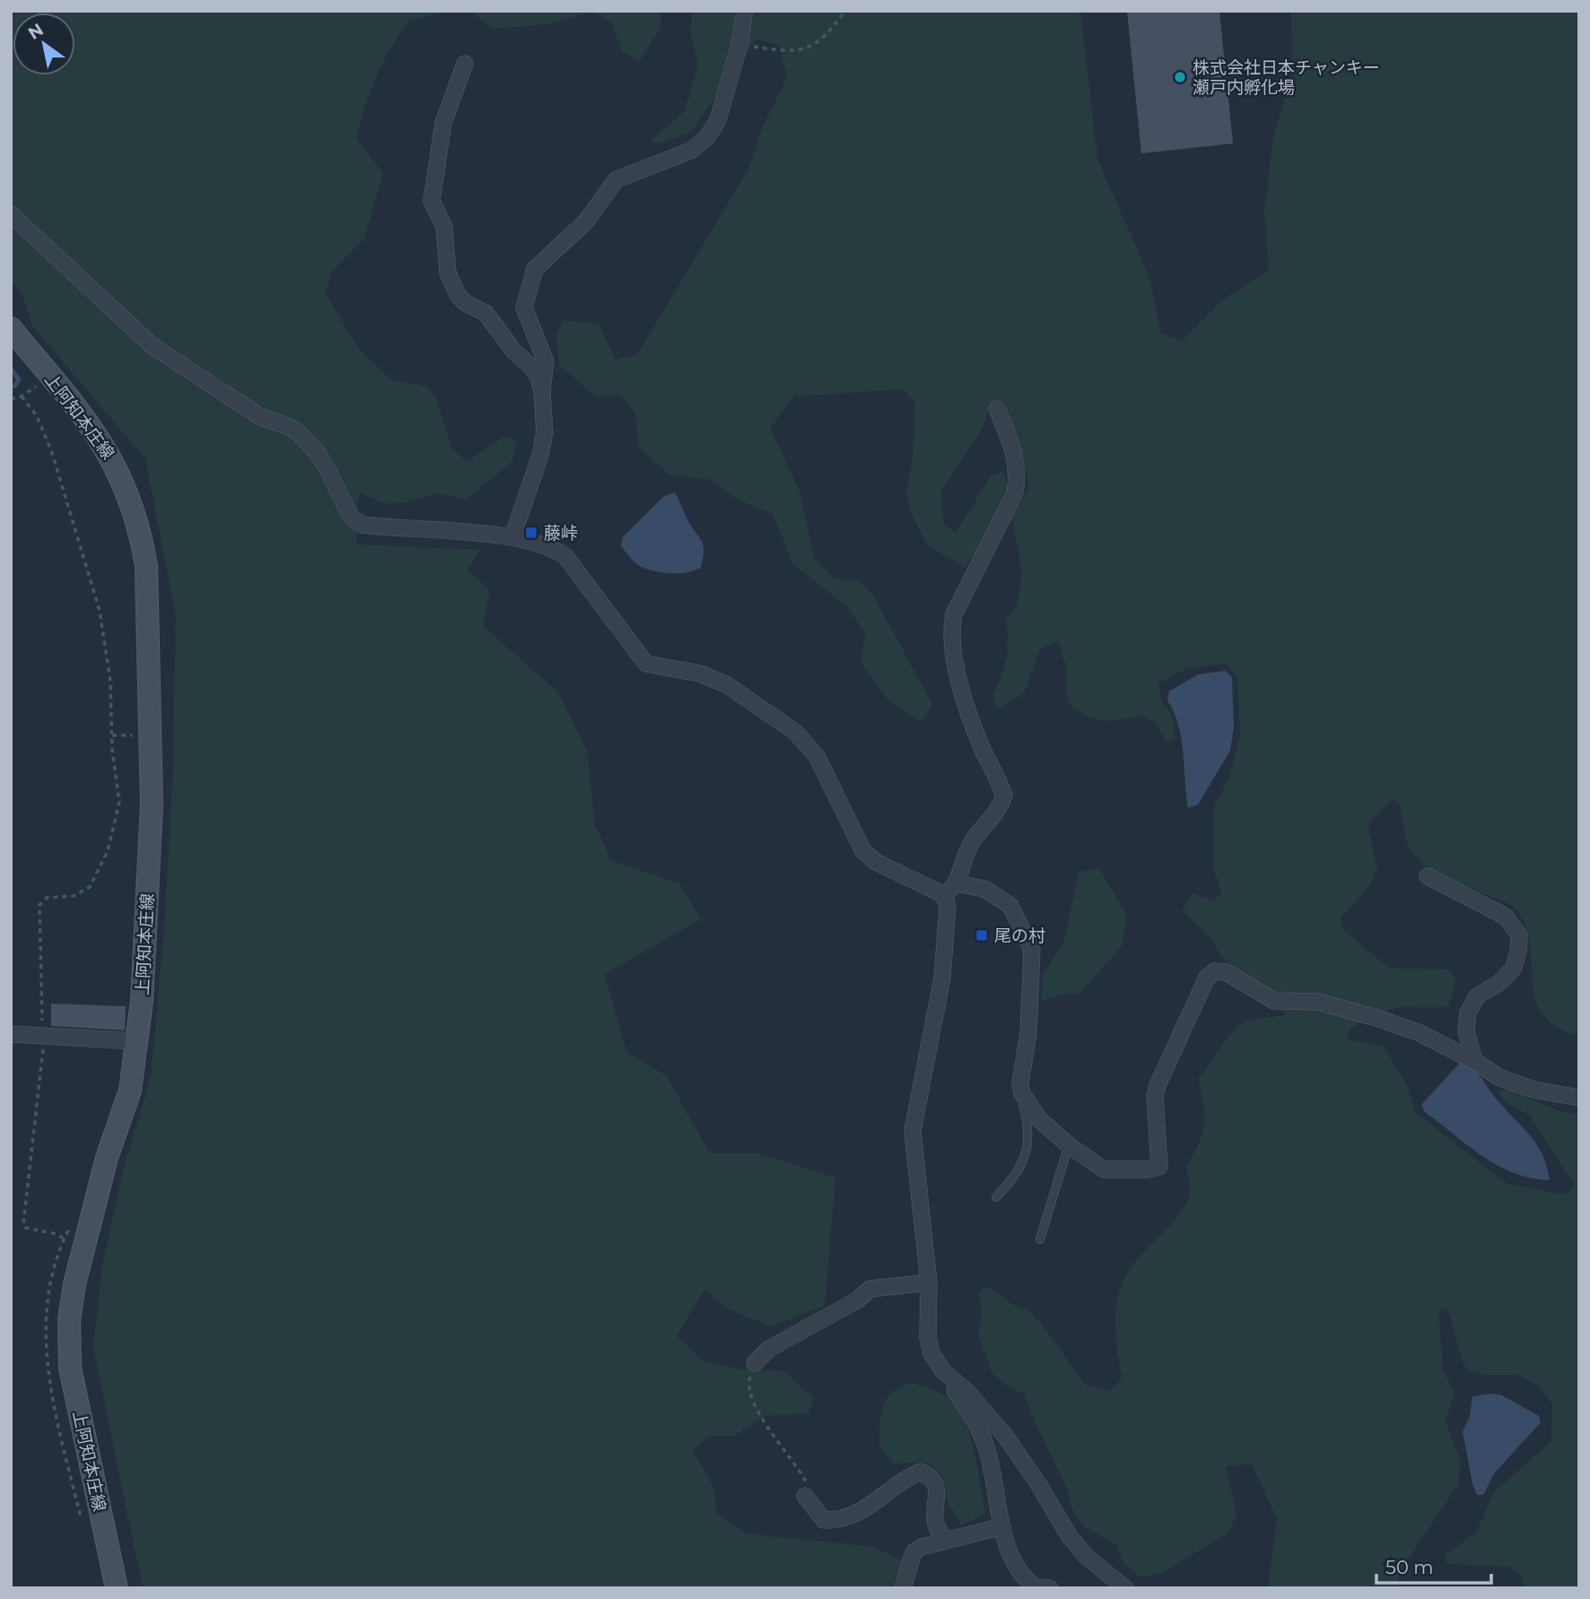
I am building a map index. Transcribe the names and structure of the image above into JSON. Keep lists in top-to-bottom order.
{
  "streets": {
    "main road": ["上阿知本庄線"]
  },
  "places": {
    "other": ["株式会社日本チャンキー 瀬戸内孵化場"],
    "transit": ["藤峠", "尾の村"]
  },
  "scale_bar": "50 m",
  "north": "top left"
}
